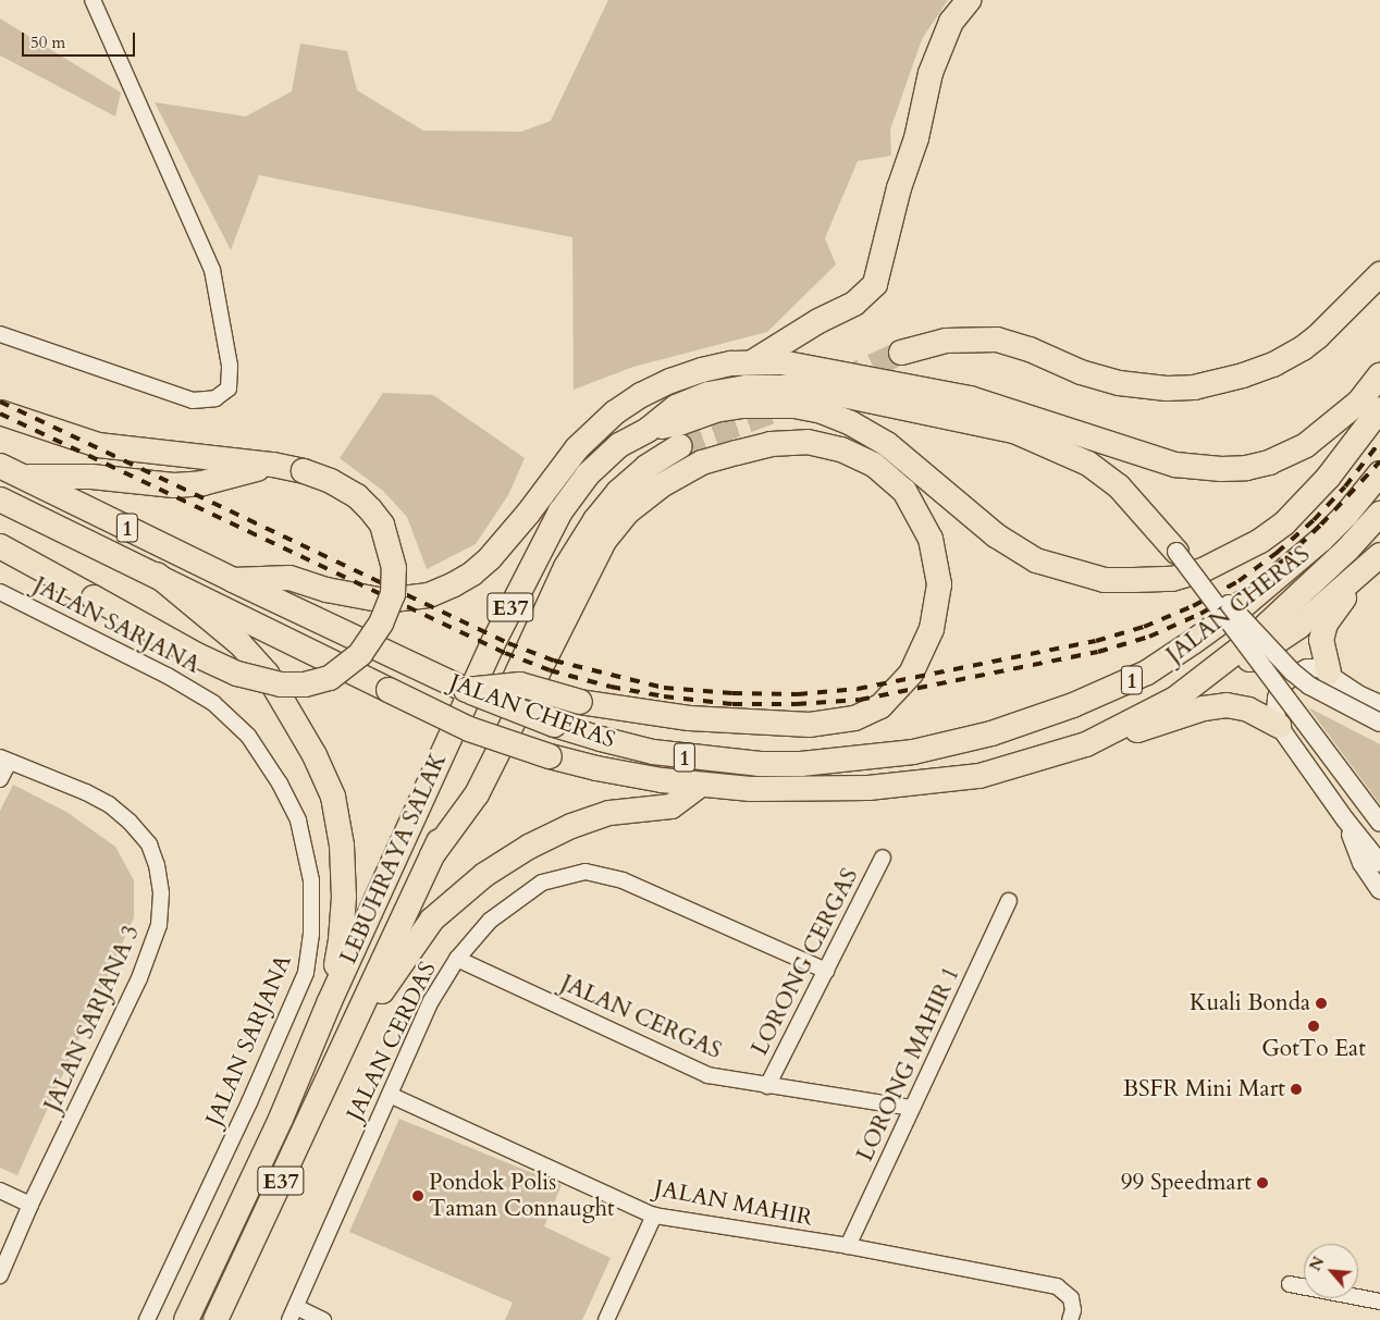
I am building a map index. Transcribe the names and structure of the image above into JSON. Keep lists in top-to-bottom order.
{
  "streets": {
    "highway": [
      "1",
      "JALAN CHERAS",
      "E37",
      "LEBUHRAYA SALAK"
    ],
    "street": [
      "JALAN SARJANA",
      "LORONG CERGAS",
      "JALAN CERGAS",
      "JALAN SARJANA 3",
      "JALAN CERDAS",
      "LORONG MAHIR 1",
      "JALAN MAHIR"
    ]
  },
  "crossings": [
    ["LORONG CERGAS", "JALAN CERGAS"],
    ["LORONG CERGAS", "JALAN CERDAS"],
    ["JALAN CERGAS", "JALAN CERDAS"],
    ["JALAN CERGAS", "LORONG MAHIR 1"],
    ["JALAN CERDAS", "JALAN MAHIR"],
    ["LORONG MAHIR 1", "JALAN MAHIR"]
  ],
  "places": [
    "Kuali Bonda",
    "GotTo Eat",
    "BSFR Mini Mart",
    "99 Speedmart",
    "Pondok Polis Taman Connaught"
  ],
  "scale_bar": "50 m",
  "north": "top left"
}
